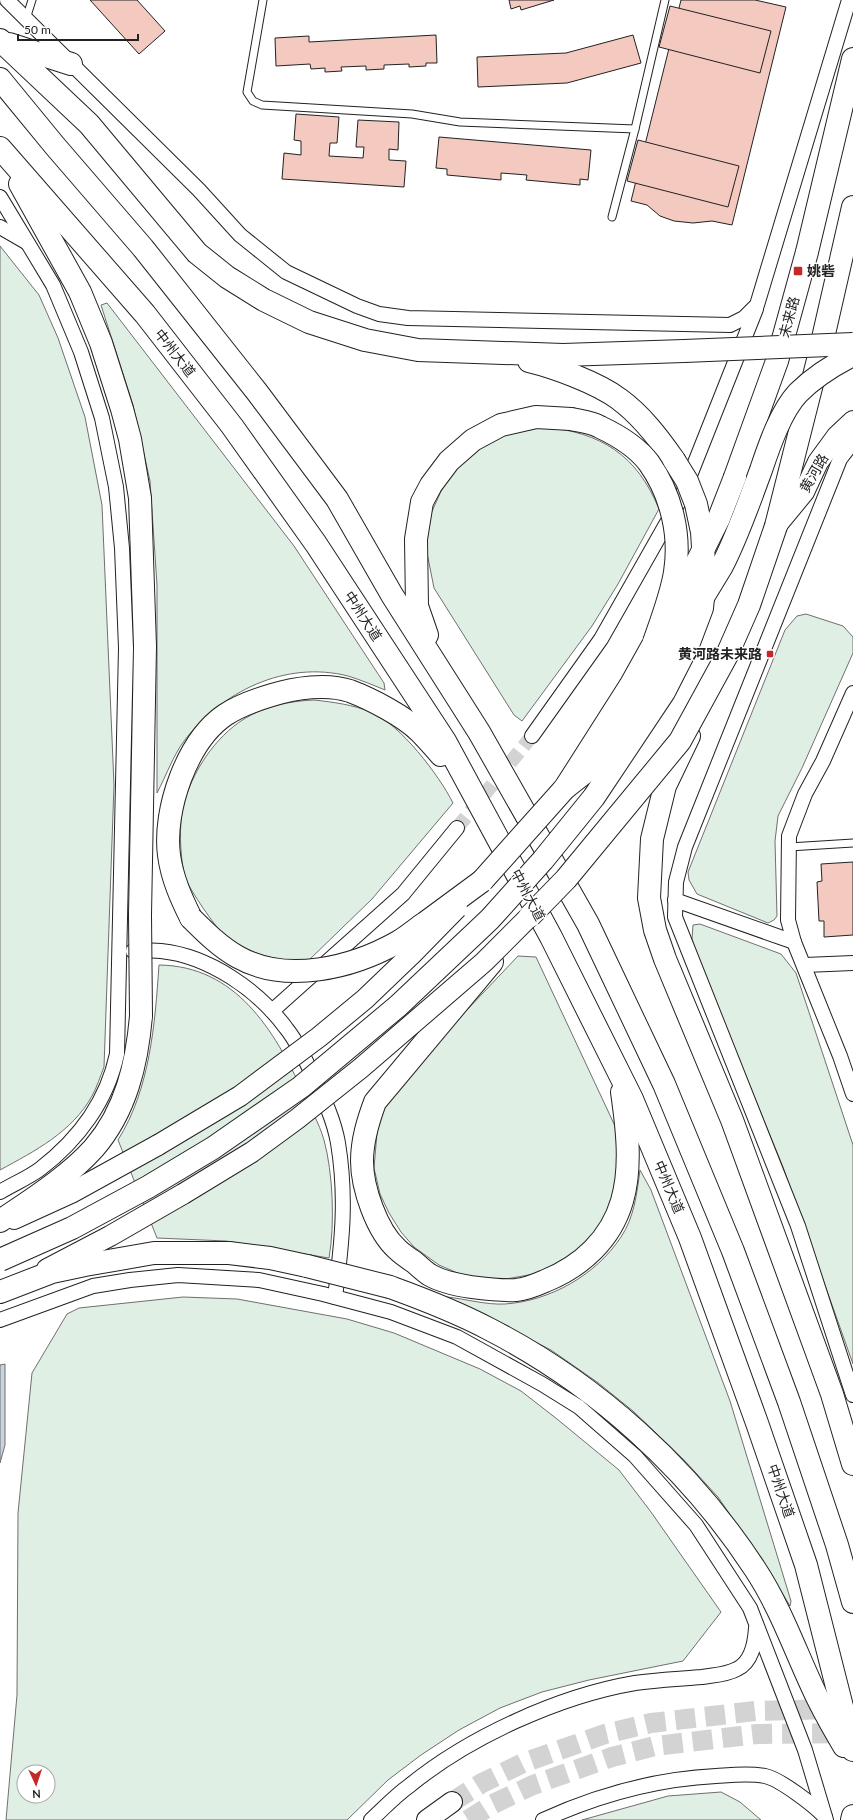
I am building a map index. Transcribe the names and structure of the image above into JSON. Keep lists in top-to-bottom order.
{
  "streets": {
    "main road": ["未来路", "中州大道", "黄河路"]
  },
  "places": {
    "transit": ["姚砦", "黄河路未来路"]
  },
  "scale_bar": "50 m",
  "north": "bottom"
}
